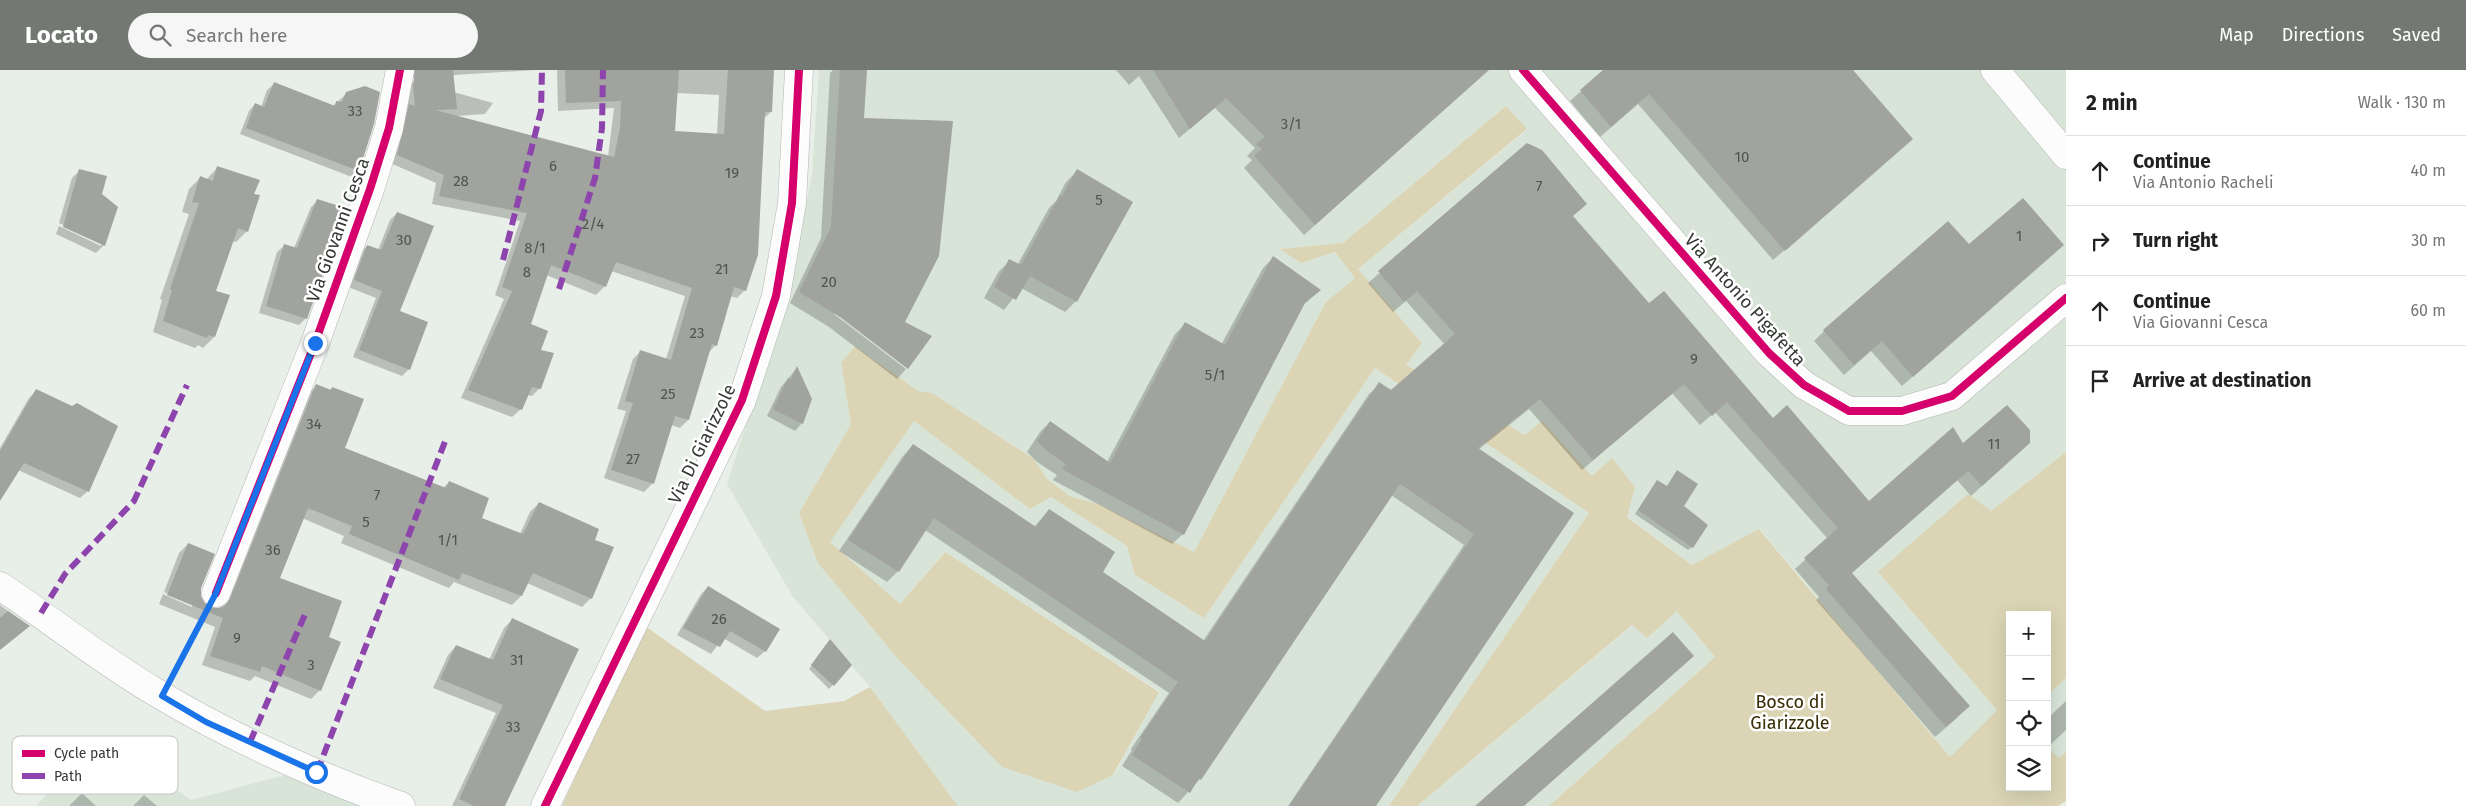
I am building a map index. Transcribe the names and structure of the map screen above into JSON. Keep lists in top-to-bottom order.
{
  "streets": {
    "street": ["Via Giovanni Cesca", "Via Antonio Pigafetta", "Via Di Giarizzole"]
  },
  "parks": ["Bosco di Giarizzole"],
  "house_numbers": [
    "33",
    "3/1",
    "10",
    "6",
    "19",
    "28",
    "7",
    "5",
    "2/4",
    "1",
    "30",
    "8/1",
    "21",
    "8",
    "20",
    "23",
    "9",
    "5/1",
    "25",
    "34",
    "11",
    "27",
    "7",
    "5",
    "1/1",
    "36",
    "26",
    "9",
    "31",
    "3",
    "33"
  ],
  "legend": ["Cycle path", "Path"],
  "page": {
    "header": "Locato",
    "search": "Search here",
    "nav": ["Map", "Directions", "Saved"],
    "heading": ["2 min", "Walk · 130 m"],
    "list": [
      ["Continue", "Via Antonio Racheli", "40 m"],
      ["Turn right", "30 m"],
      ["Continue", "Via Giovanni Cesca", "60 m"],
      "Arrive at destination"
    ],
    "map_buttons": ["+", "−"]
  }
}
